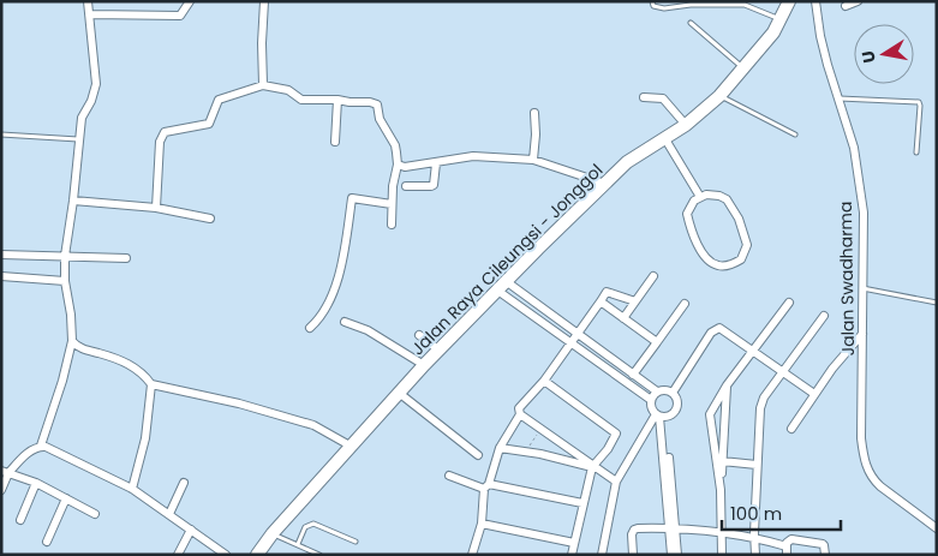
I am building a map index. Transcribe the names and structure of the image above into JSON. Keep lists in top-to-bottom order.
{
  "streets": {
    "main road": ["Jalan Raya Cileungsi - Jonggol"],
    "street": ["Jalan Swadharma"]
  },
  "scale_bar": "100 m",
  "north": "left"
}
